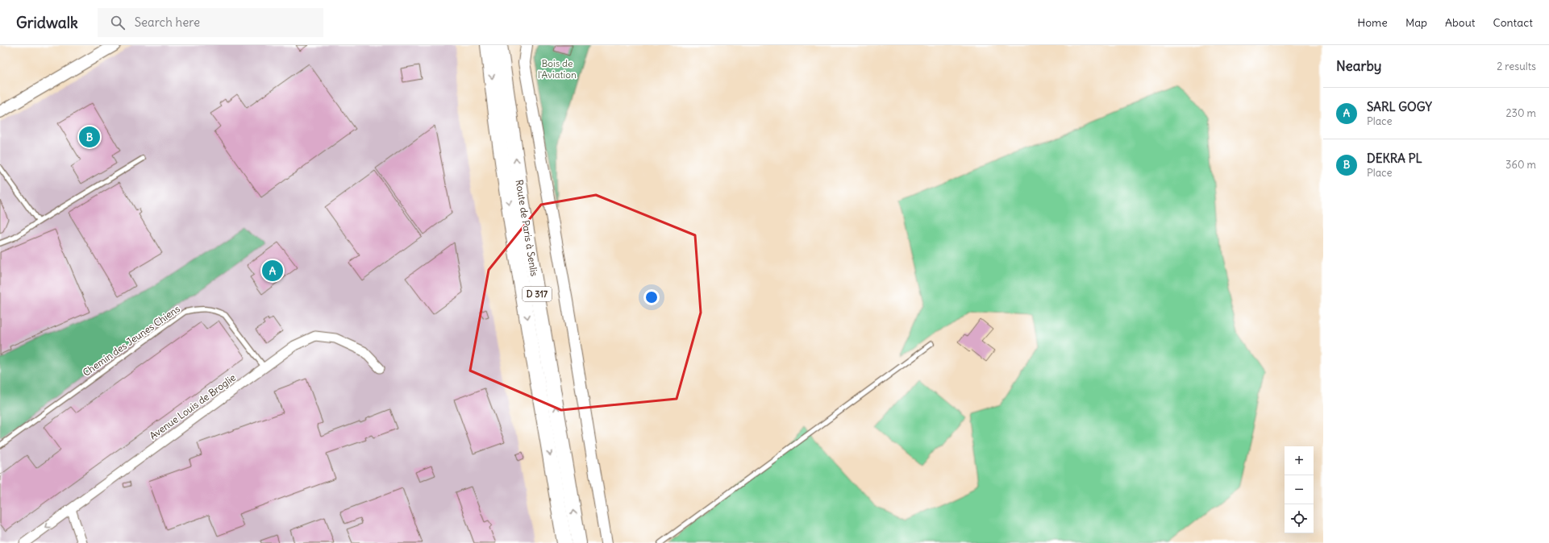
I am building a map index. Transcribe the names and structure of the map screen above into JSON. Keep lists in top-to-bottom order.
{
  "streets": {
    "main road": ["Route de Paris à Senlis", "D 317"],
    "street": ["Avenue Louis de Broglie"],
    "lane": ["Chemin des Jeunes Chiens"]
  },
  "crossings": [
    ["Chemin des Jeunes Chiens", "Avenue Louis de Broglie"]
  ],
  "parks": ["Bois de l'Aviation"],
  "page": {
    "header": "Gridwalk",
    "search": "Search here",
    "nav": [
      "Home",
      "Map",
      "About",
      "Contact"
    ],
    "heading": ["Nearby", "2 results"],
    "list": [
      {
        "mark": "A",
        "name": "SARL GOGY",
        "note": "Place",
        "value": "230 m"
      },
      {
        "mark": "B",
        "name": "DEKRA PL",
        "note": "Place",
        "value": "360 m"
      }
    ],
    "pins": ["B", "A"],
    "map_buttons": ["+", "−"]
  }
}
